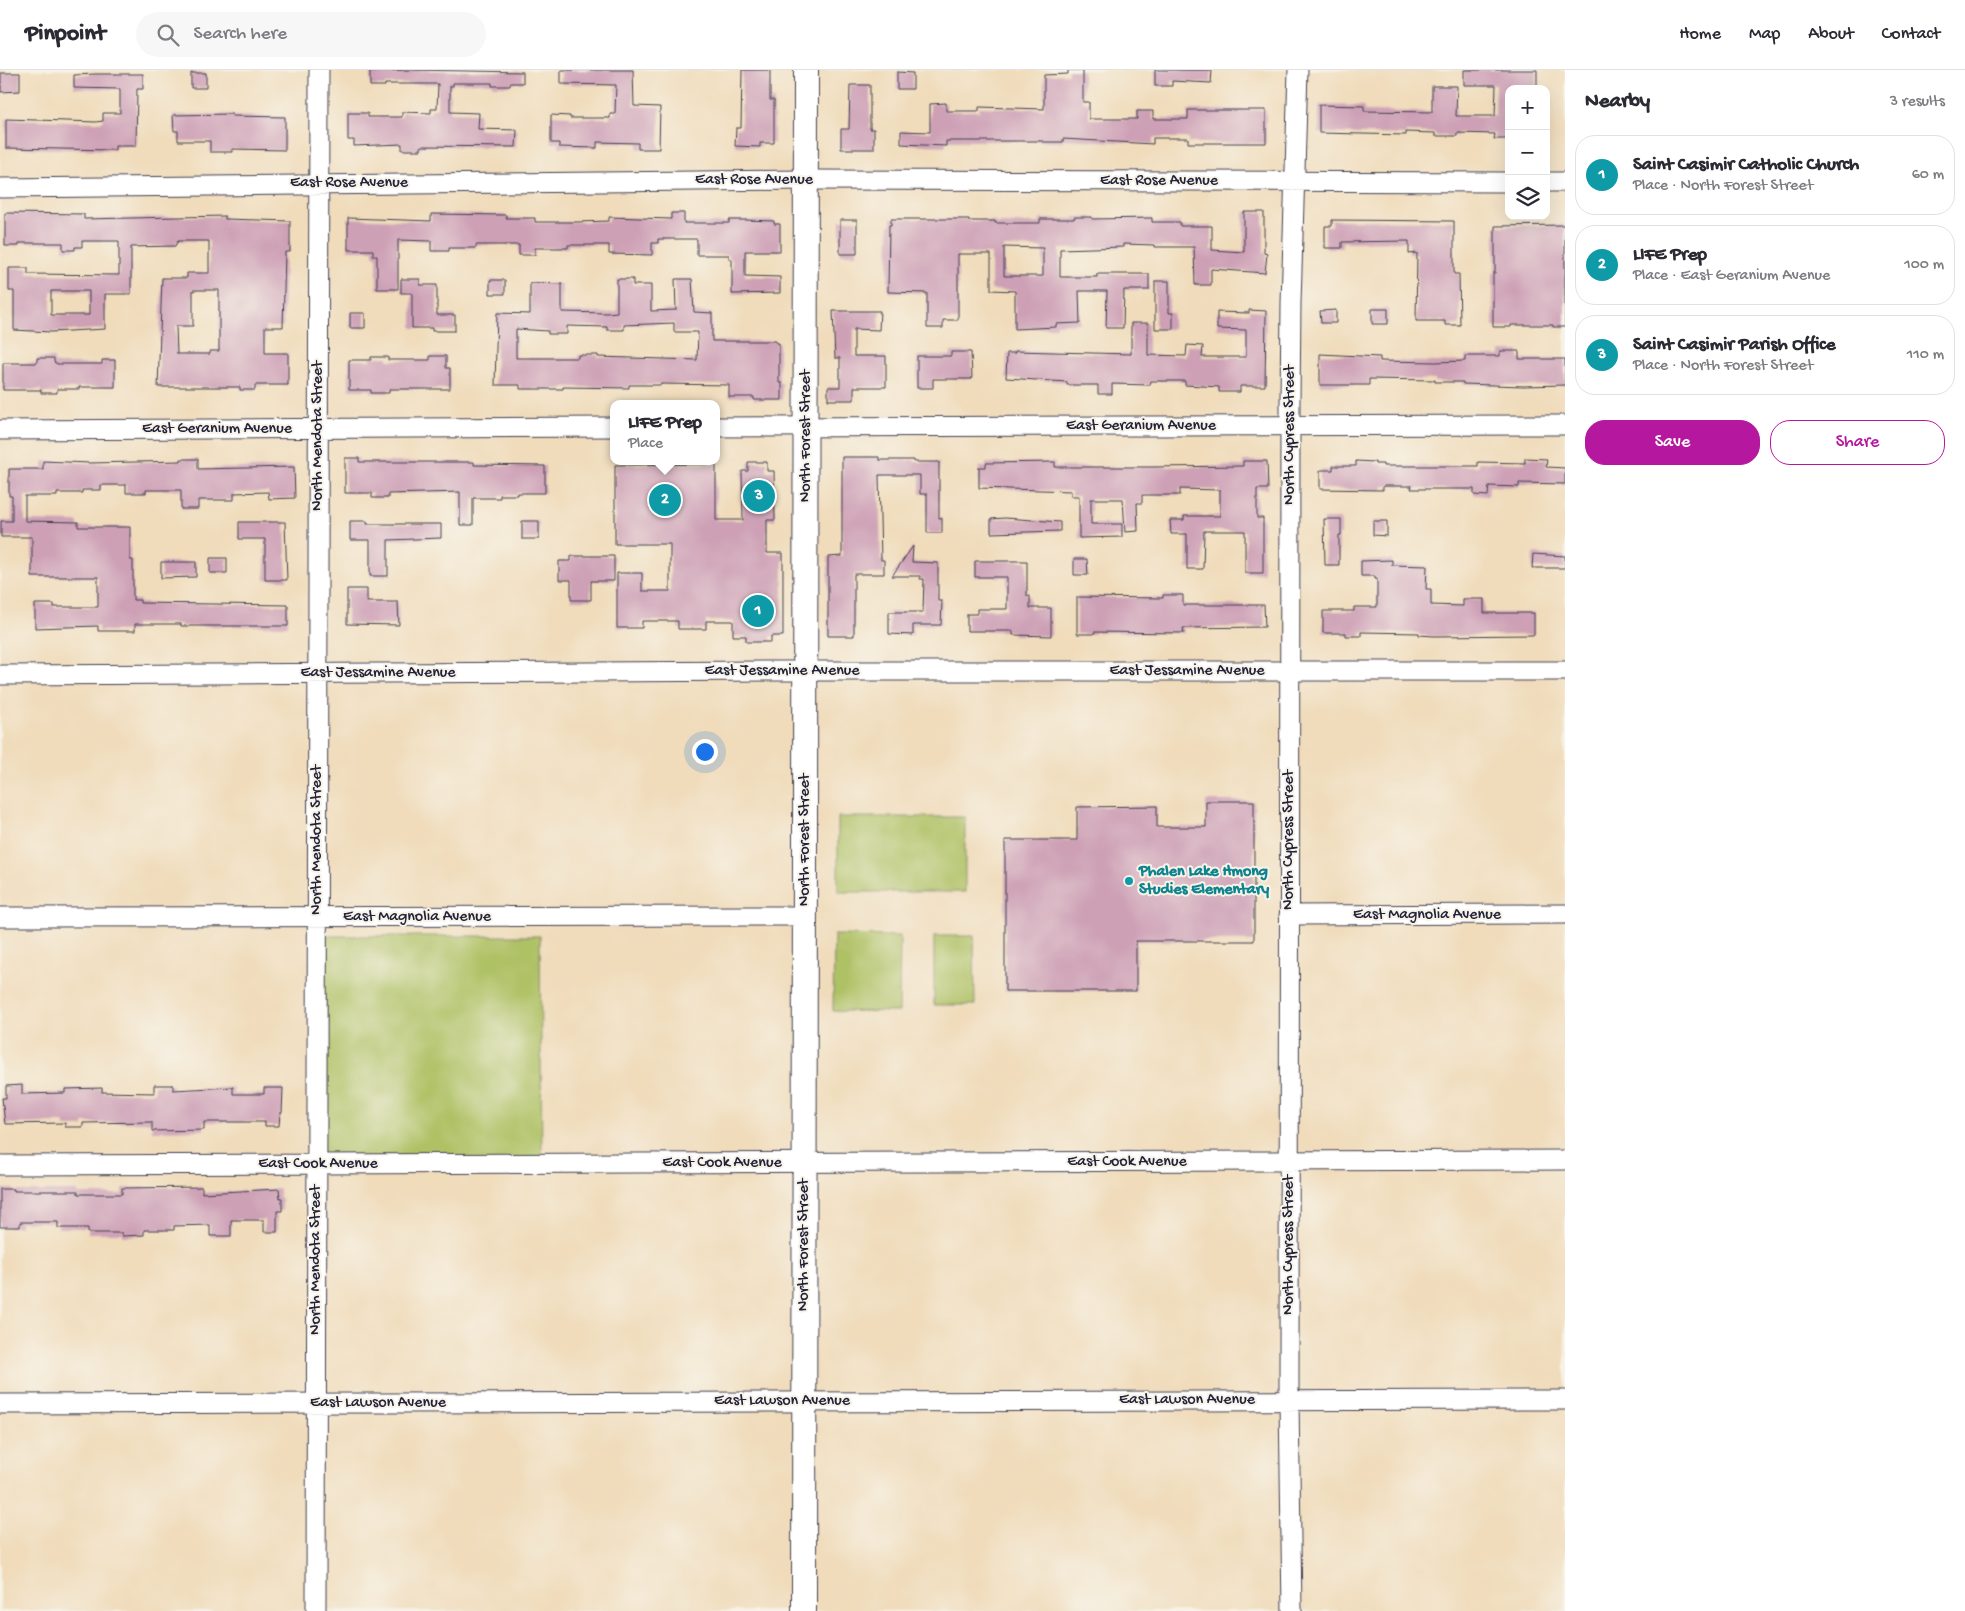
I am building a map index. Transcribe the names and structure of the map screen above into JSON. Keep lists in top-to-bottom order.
{
  "streets": {
    "street": [
      "East Rose Avenue",
      "East Geranium Avenue",
      "North Cypress Street",
      "North Mendota Street",
      "North Forest Street",
      "East Jessamine Avenue",
      "East Magnolia Avenue",
      "East Cook Avenue",
      "East Lawson Avenue"
    ]
  },
  "crossings": [
    ["East Rose Avenue", "North Cypress Street"],
    ["East Rose Avenue", "North Mendota Street"],
    ["East Rose Avenue", "North Forest Street"],
    ["East Geranium Avenue", "North Cypress Street"],
    ["East Geranium Avenue", "North Mendota Street"],
    ["East Geranium Avenue", "North Forest Street"],
    ["North Cypress Street", "East Jessamine Avenue"],
    ["North Cypress Street", "East Magnolia Avenue"],
    ["North Cypress Street", "East Cook Avenue"],
    ["North Cypress Street", "East Lawson Avenue"],
    ["North Mendota Street", "East Jessamine Avenue"],
    ["North Mendota Street", "East Magnolia Avenue"],
    ["North Mendota Street", "East Cook Avenue"],
    ["North Mendota Street", "East Lawson Avenue"],
    ["North Forest Street", "East Jessamine Avenue"],
    ["North Forest Street", "East Magnolia Avenue"],
    ["North Forest Street", "East Cook Avenue"],
    ["North Forest Street", "East Lawson Avenue"]
  ],
  "places": ["Phalen Lake Hmong Studies Elementary"],
  "page": {
    "header": "Pinpoint",
    "search": "Search here",
    "nav": [
      "Home",
      "Map",
      "About",
      "Contact"
    ],
    "heading": ["Nearby", "3 results"],
    "map_buttons": ["+", "−"],
    "list": [
      {
        "mark": "1",
        "name": "Saint Casimir Catholic Church",
        "note": "Place · North Forest Street",
        "value": "60 m"
      },
      {
        "mark": "2",
        "name": "LIFE Prep",
        "note": "Place · East Geranium Avenue",
        "value": "100 m"
      },
      {
        "mark": "3",
        "name": "Saint Casimir Parish Office",
        "note": "Place · North Forest Street",
        "value": "110 m"
      }
    ],
    "popup": ["LIFE Prep", "Place"],
    "buttons": ["Save", "Share"],
    "pins": ["3", "2", "1"]
  }
}
